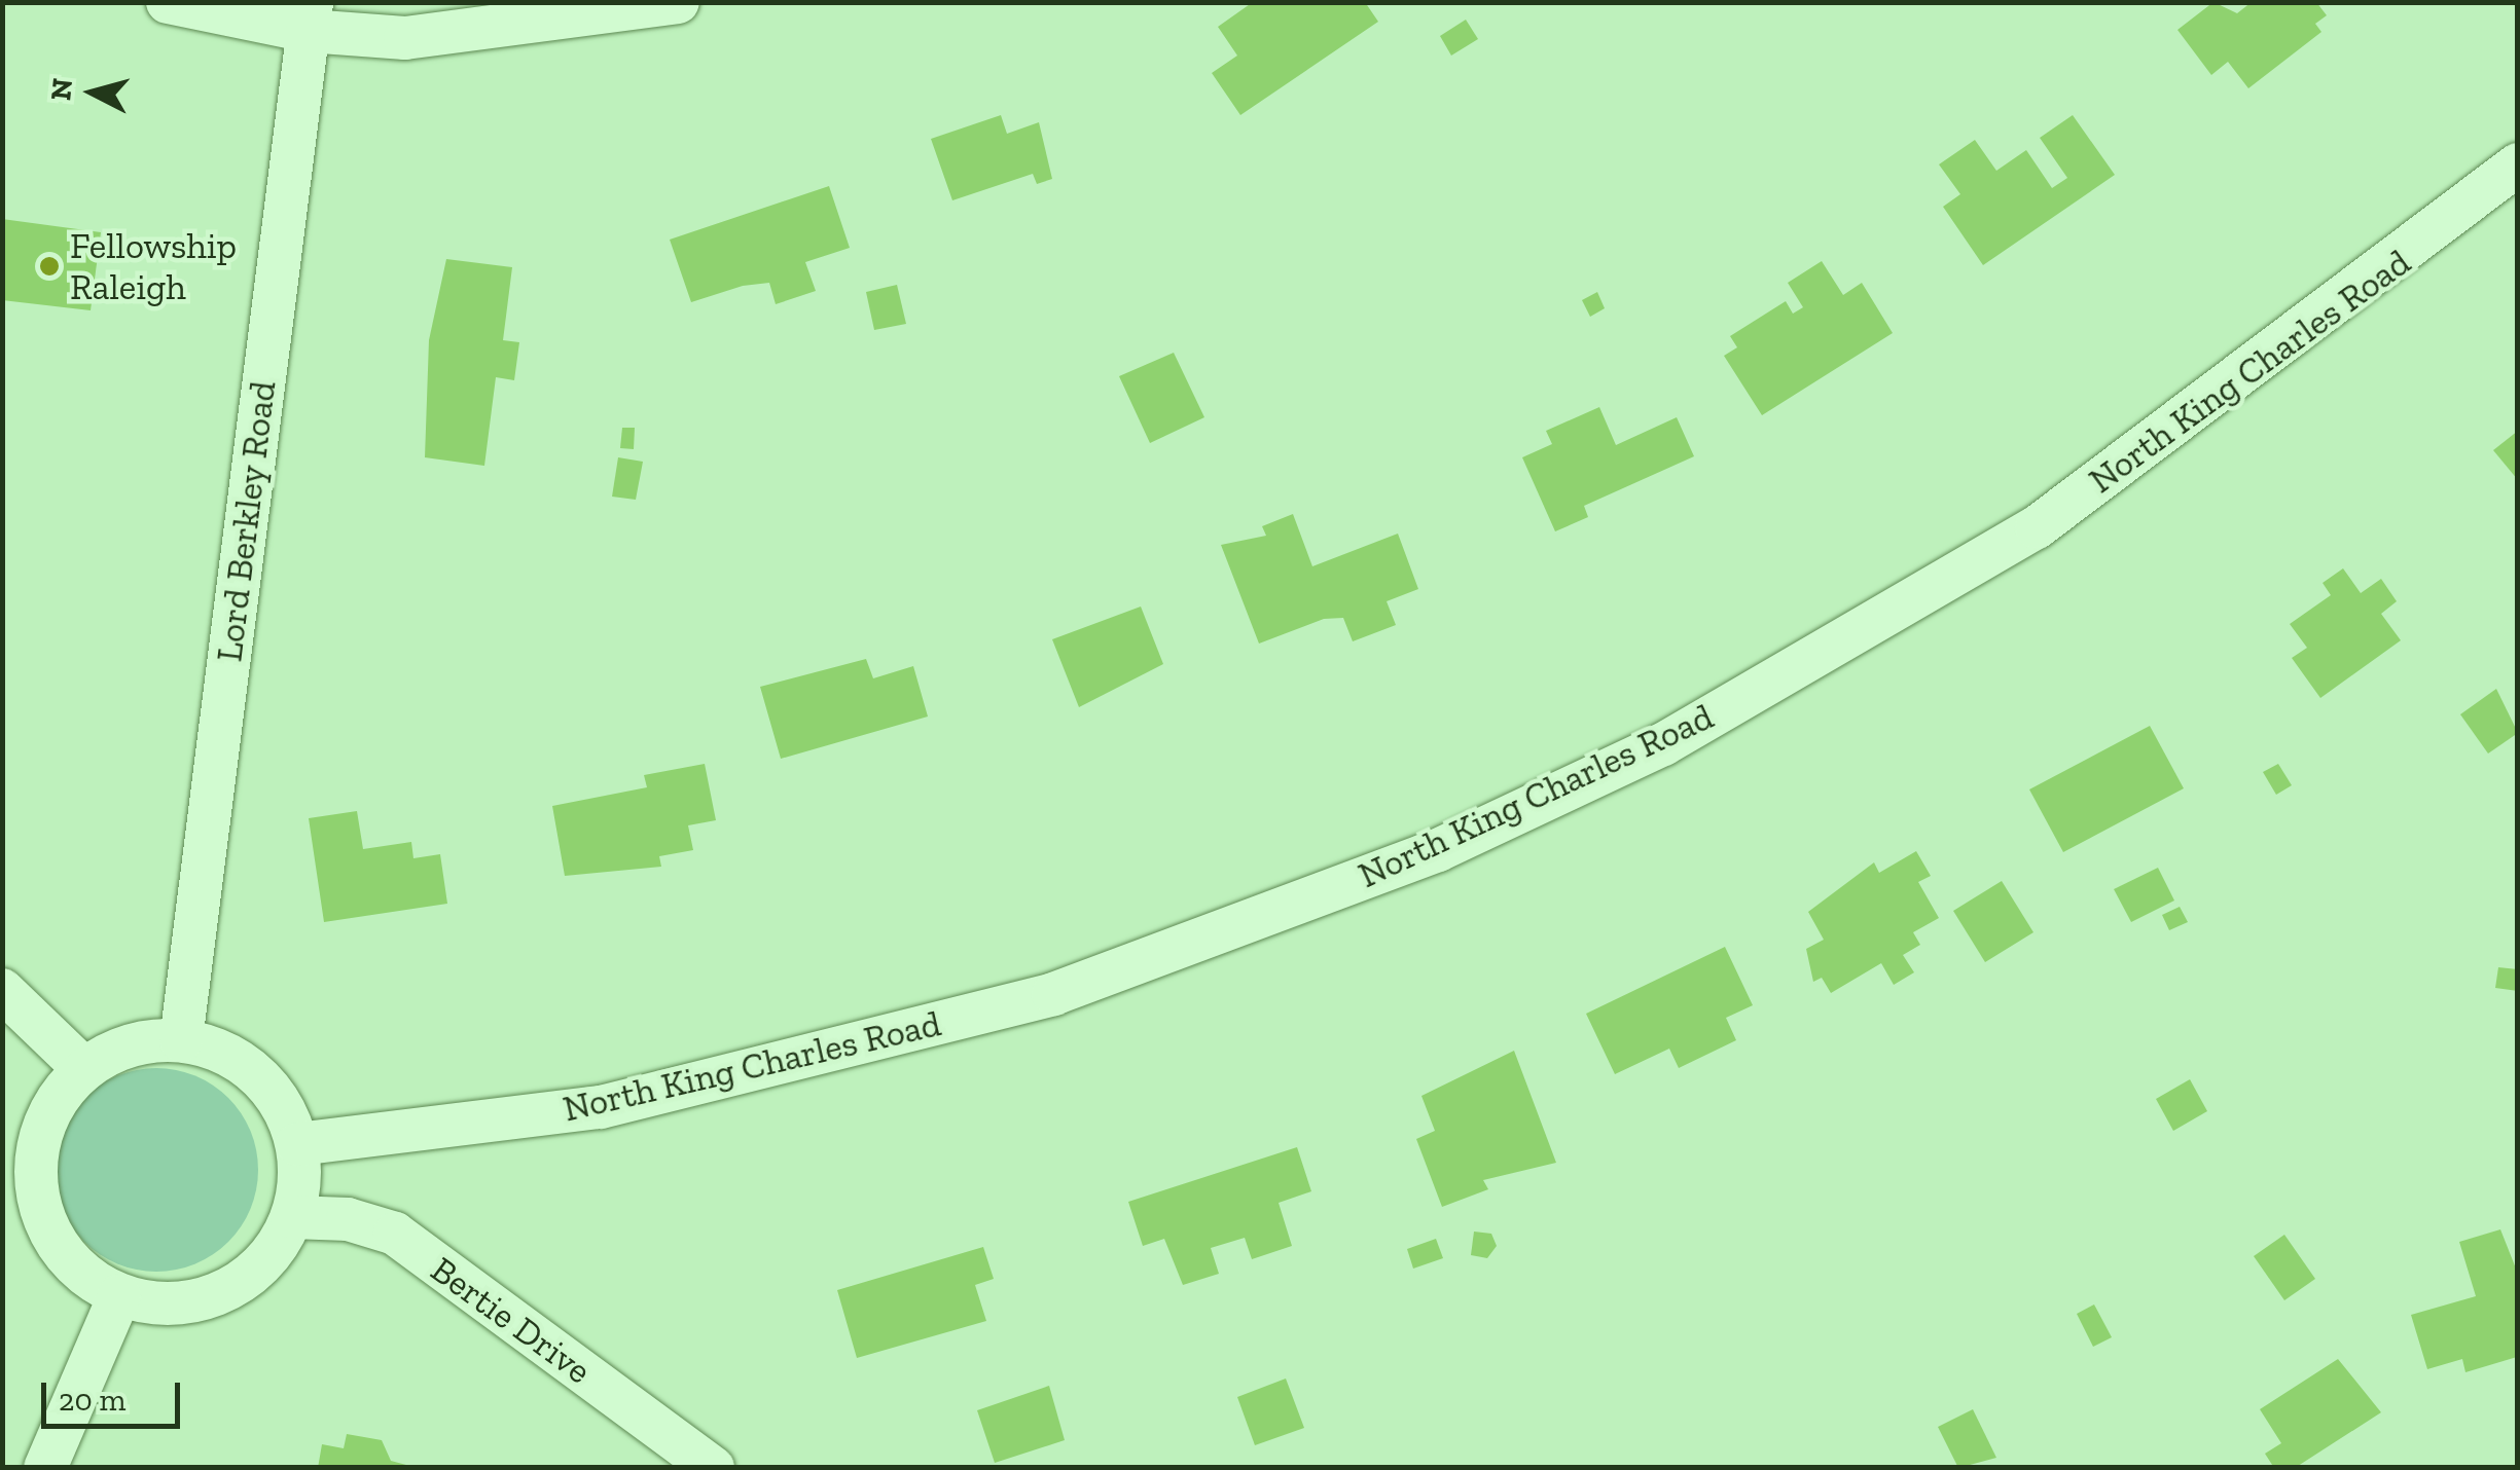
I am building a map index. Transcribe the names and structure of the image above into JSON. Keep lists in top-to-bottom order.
{
  "streets": {
    "street": ["North King Charles Road", "Lord Berkley Road", "Bertie Drive"]
  },
  "crossings": [
    ["North King Charles Road", "Lord Berkley Road"],
    ["North King Charles Road", "Bertie Drive"],
    ["Lord Berkley Road", "Bertie Drive"]
  ],
  "places": ["Fellowship Raleigh"],
  "scale_bar": "20 m",
  "north": "left"
}
